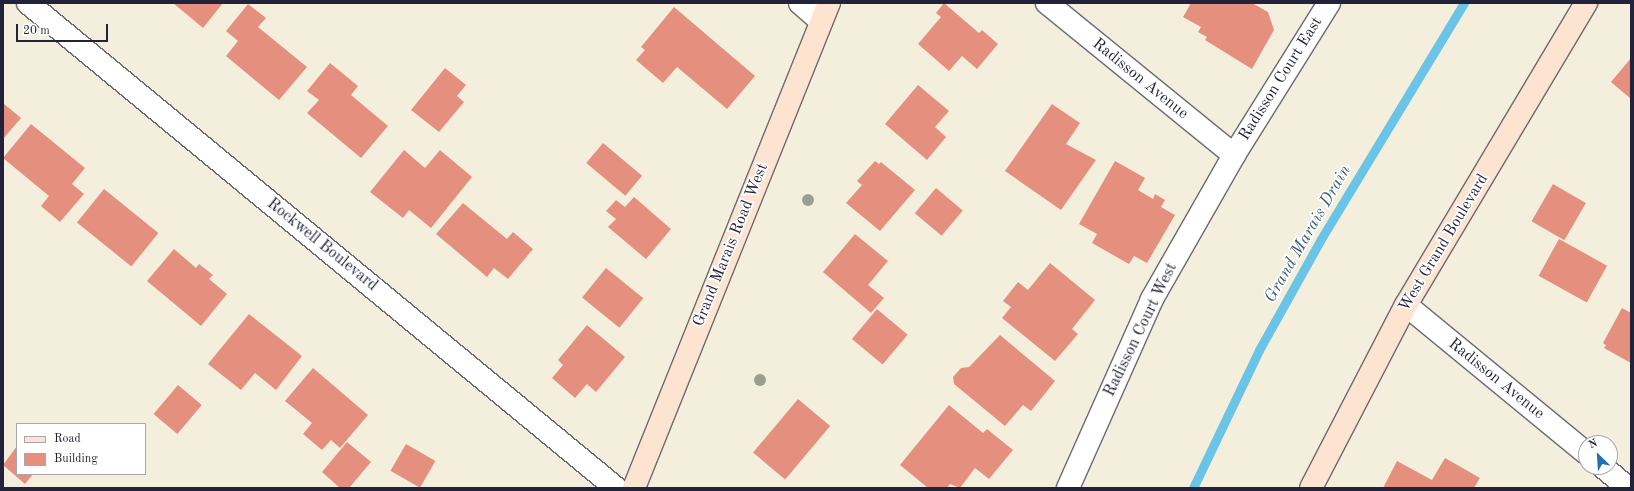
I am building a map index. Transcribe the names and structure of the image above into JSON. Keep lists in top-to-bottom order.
{
  "streets": {
    "street": [
      "Radisson Avenue",
      "Radisson Court East",
      "West Grand Boulevard",
      "Rockwell Boulevard",
      "Grand Marais Road West",
      "Radisson Court West"
    ]
  },
  "crossings": [
    ["Radisson Avenue", "Radisson Court East"],
    ["Radisson Avenue", "West Grand Boulevard"],
    ["Radisson Avenue", "Radisson Court West"],
    ["Radisson Court East", "Radisson Court West"]
  ],
  "water": ["Grand Marais Drain"],
  "legend": ["Road", "Building"],
  "scale_bar": "20 m",
  "north": "top left"
}
